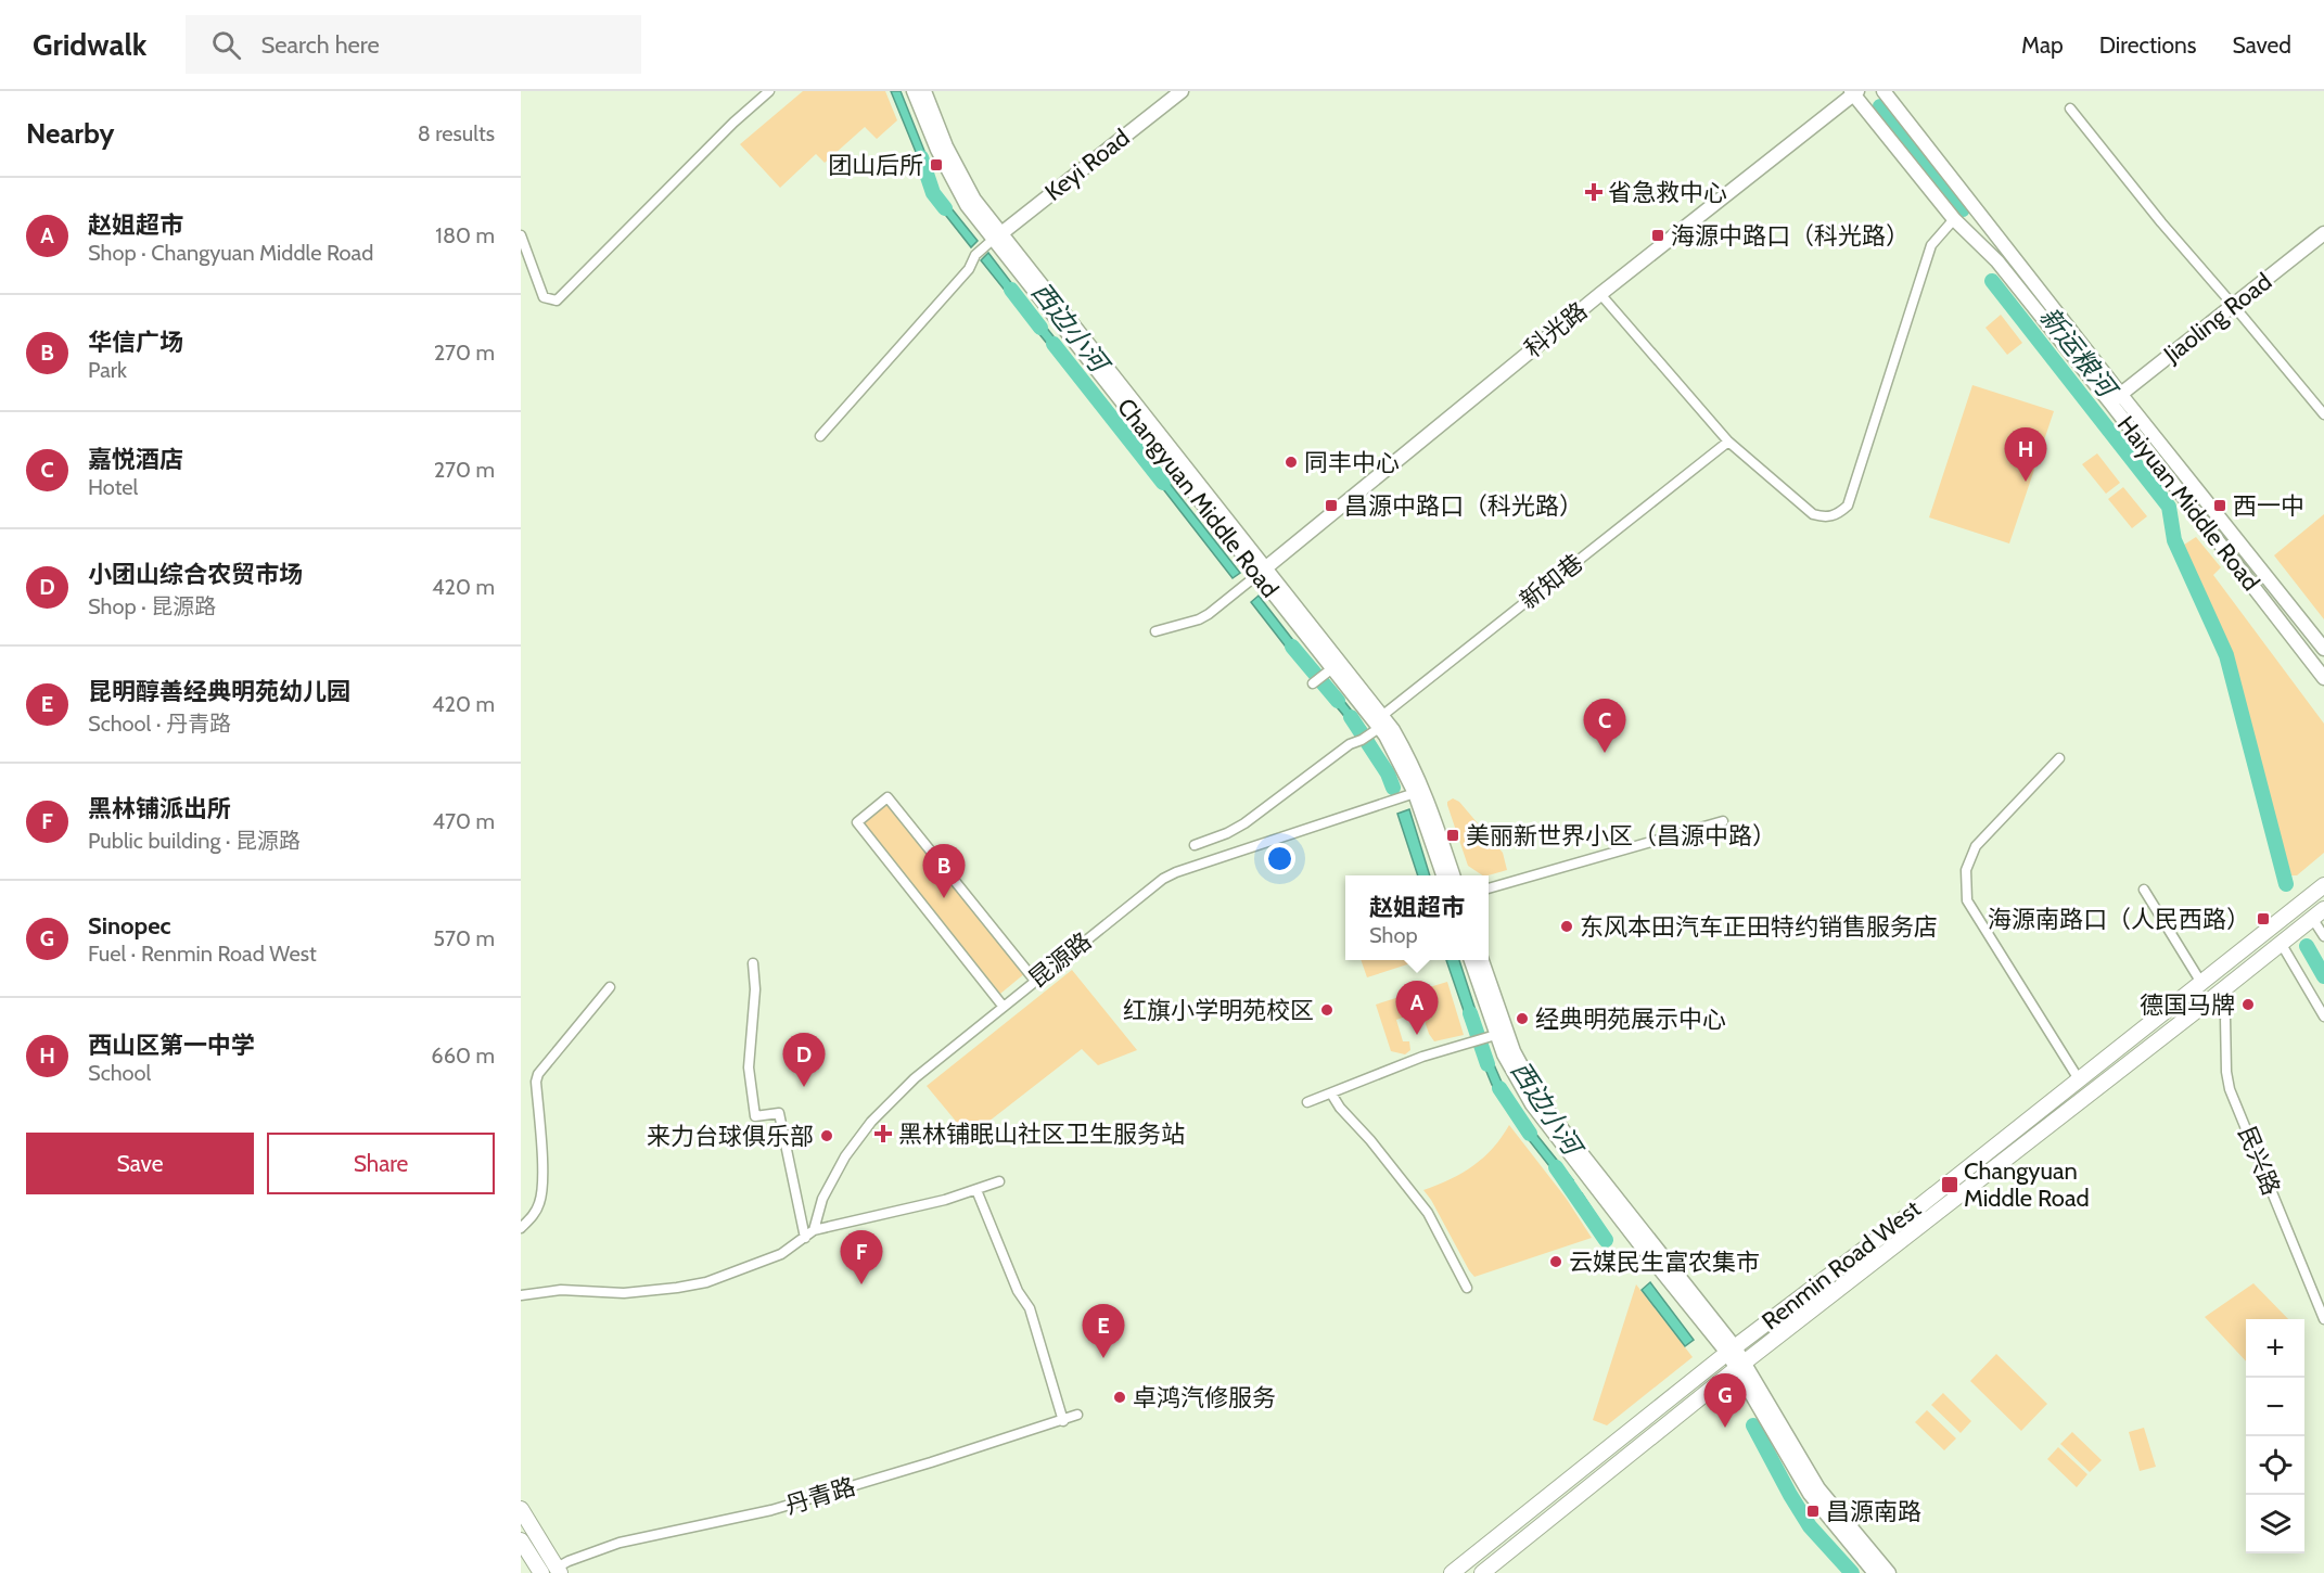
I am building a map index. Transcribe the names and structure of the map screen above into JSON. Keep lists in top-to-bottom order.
{
  "streets": {
    "main road": [
      "Keyi Road",
      "Jiaoling Road",
      "科光路",
      "Changyuan Middle Road",
      "Haiyuan Middle Road",
      "Renmin Road West"
    ],
    "street": [
      "新知巷",
      "昆源路",
      "民兴路",
      "丹青路"
    ]
  },
  "crossings": [
    ["Keyi Road", "Changyuan Middle Road"],
    ["Jiaoling Road", "Haiyuan Middle Road"],
    ["科光路", "Changyuan Middle Road"],
    ["科光路", "Haiyuan Middle Road"],
    ["Changyuan Middle Road", "新知巷"],
    ["Changyuan Middle Road", "昆源路"],
    ["民兴路", "Renmin Road West"]
  ],
  "water": ["西边小河", "新运粮河"],
  "places": {
    "transit": [
      "团山后所",
      "海源中路口（科光路）",
      "昌源中路口（科光路）",
      "西一中",
      "美丽新世界小区（昌源中路）",
      "海源南路口（人民西路）",
      "Changyuan Middle Road",
      "昌源南路"
    ],
    "health": ["省急救中心", "黑林铺眠山社区卫生服务站"],
    "other": [
      "同丰中心",
      "东风本田汽车正田特约销售服务店",
      "德国马牌",
      "红旗小学明苑校区",
      "经典明苑展示中心",
      "来力台球俱乐部",
      "云媒民生富农集市",
      "卓鸿汽修服务"
    ]
  },
  "page": {
    "header": "Gridwalk",
    "search": "Search here",
    "nav": ["Map", "Directions", "Saved"],
    "heading": ["Nearby", "8 results"],
    "list": [
      {
        "mark": "A",
        "name": "赵姐超市",
        "note": "Shop · Changyuan Middle Road",
        "value": "180 m"
      },
      {
        "mark": "B",
        "name": "华信广场",
        "note": "Park",
        "value": "270 m"
      },
      {
        "mark": "C",
        "name": "嘉悦酒店",
        "note": "Hotel",
        "value": "270 m"
      },
      {
        "mark": "D",
        "name": "小团山综合农贸市场",
        "note": "Shop · 昆源路",
        "value": "420 m"
      },
      {
        "mark": "E",
        "name": "昆明醇善经典明苑幼儿园",
        "note": "School · 丹青路",
        "value": "420 m"
      },
      {
        "mark": "F",
        "name": "黑林铺派出所",
        "note": "Public building · 昆源路",
        "value": "470 m"
      },
      {
        "mark": "G",
        "name": "Sinopec",
        "note": "Fuel · Renmin Road West",
        "value": "570 m"
      },
      {
        "mark": "H",
        "name": "西山区第一中学",
        "note": "School",
        "value": "660 m"
      }
    ],
    "pins": [
      "H",
      "C",
      "B",
      "A",
      "D",
      "F",
      "E",
      "G"
    ],
    "popup": ["赵姐超市", "Shop"],
    "buttons": ["Save", "Share"],
    "map_buttons": ["+", "−"]
  }
}
